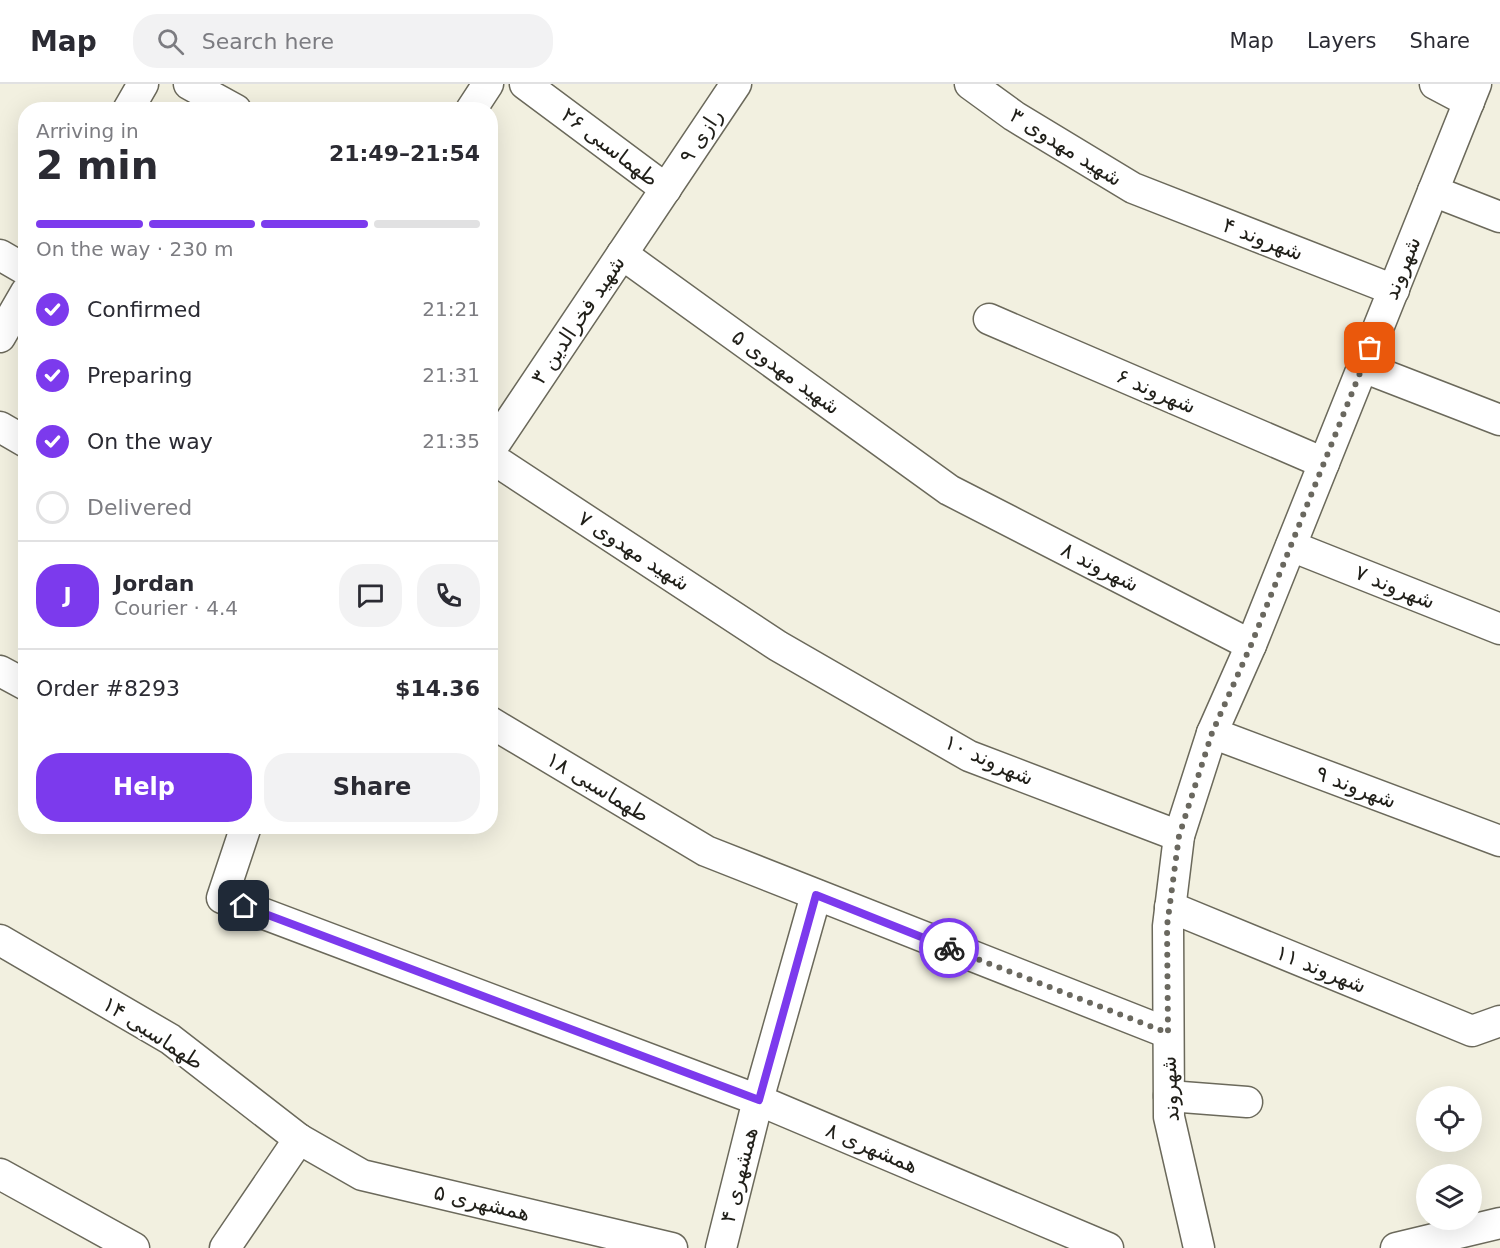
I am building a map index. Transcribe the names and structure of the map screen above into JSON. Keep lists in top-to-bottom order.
{
  "streets": {
    "street": [
      "رازی ۹",
      "۲۶ طهماسبی",
      "۳ شهید مهدوی",
      "شهروند ۴",
      "شهروند",
      "۳ شهید فخرالدین",
      "۵ شهید مهدوی",
      "شهروند ۶",
      "۷ شهید مهدوی",
      "شهروند ۸",
      "شهروند ۷",
      "شهروند ۱۰",
      "۱۸ طهماسبی",
      "شهروند ۹",
      "شهروند ۱۱",
      "۱۴ طهماسبی",
      "۸ همشهری",
      "همشهری ۴",
      "۵ همشهری"
    ]
  },
  "crossings": [
    ["رازی ۹", "۲۶ طهماسبی"],
    ["رازی ۹", "۳ شهید فخرالدین"],
    ["۲۶ طهماسبی", "۳ شهید فخرالدین"],
    ["۳ شهید مهدوی", "شهروند ۴"],
    ["شهروند ۴", "شهروند"],
    ["شهروند", "شهروند ۶"],
    ["شهروند", "شهروند ۸"],
    ["شهروند", "شهروند ۷"],
    ["شهروند", "شهروند ۱۰"],
    ["شهروند", "۱۸ طهماسبی"],
    ["شهروند", "شهروند ۹"],
    ["شهروند", "شهروند ۱۱"],
    ["۳ شهید فخرالدین", "۵ شهید مهدوی"],
    ["۵ شهید مهدوی", "شهروند ۸"],
    ["۷ شهید مهدوی", "شهروند ۱۰"],
    ["۱۸ طهماسبی", "همشهری ۴"],
    ["۱۴ طهماسبی", "۵ همشهری"],
    ["۸ همشهری", "همشهری ۴"]
  ],
  "page": {
    "header": "Map",
    "search": "Search here",
    "nav": ["Map", "Layers", "Share"],
    "heading": ["2 min", "Arriving in", "21:49–21:54"],
    "panel": [
      "Jordan",
      "Courier · 4.4",
      "Order #8293",
      "$14.36"
    ],
    "bar": "On the way · 230 m",
    "list": [
      ["Confirmed", "21:21"],
      ["Preparing", "21:31"],
      ["On the way", "21:35"],
      "Delivered"
    ],
    "round": "J",
    "buttons": ["Help", "Share"]
  }
}
